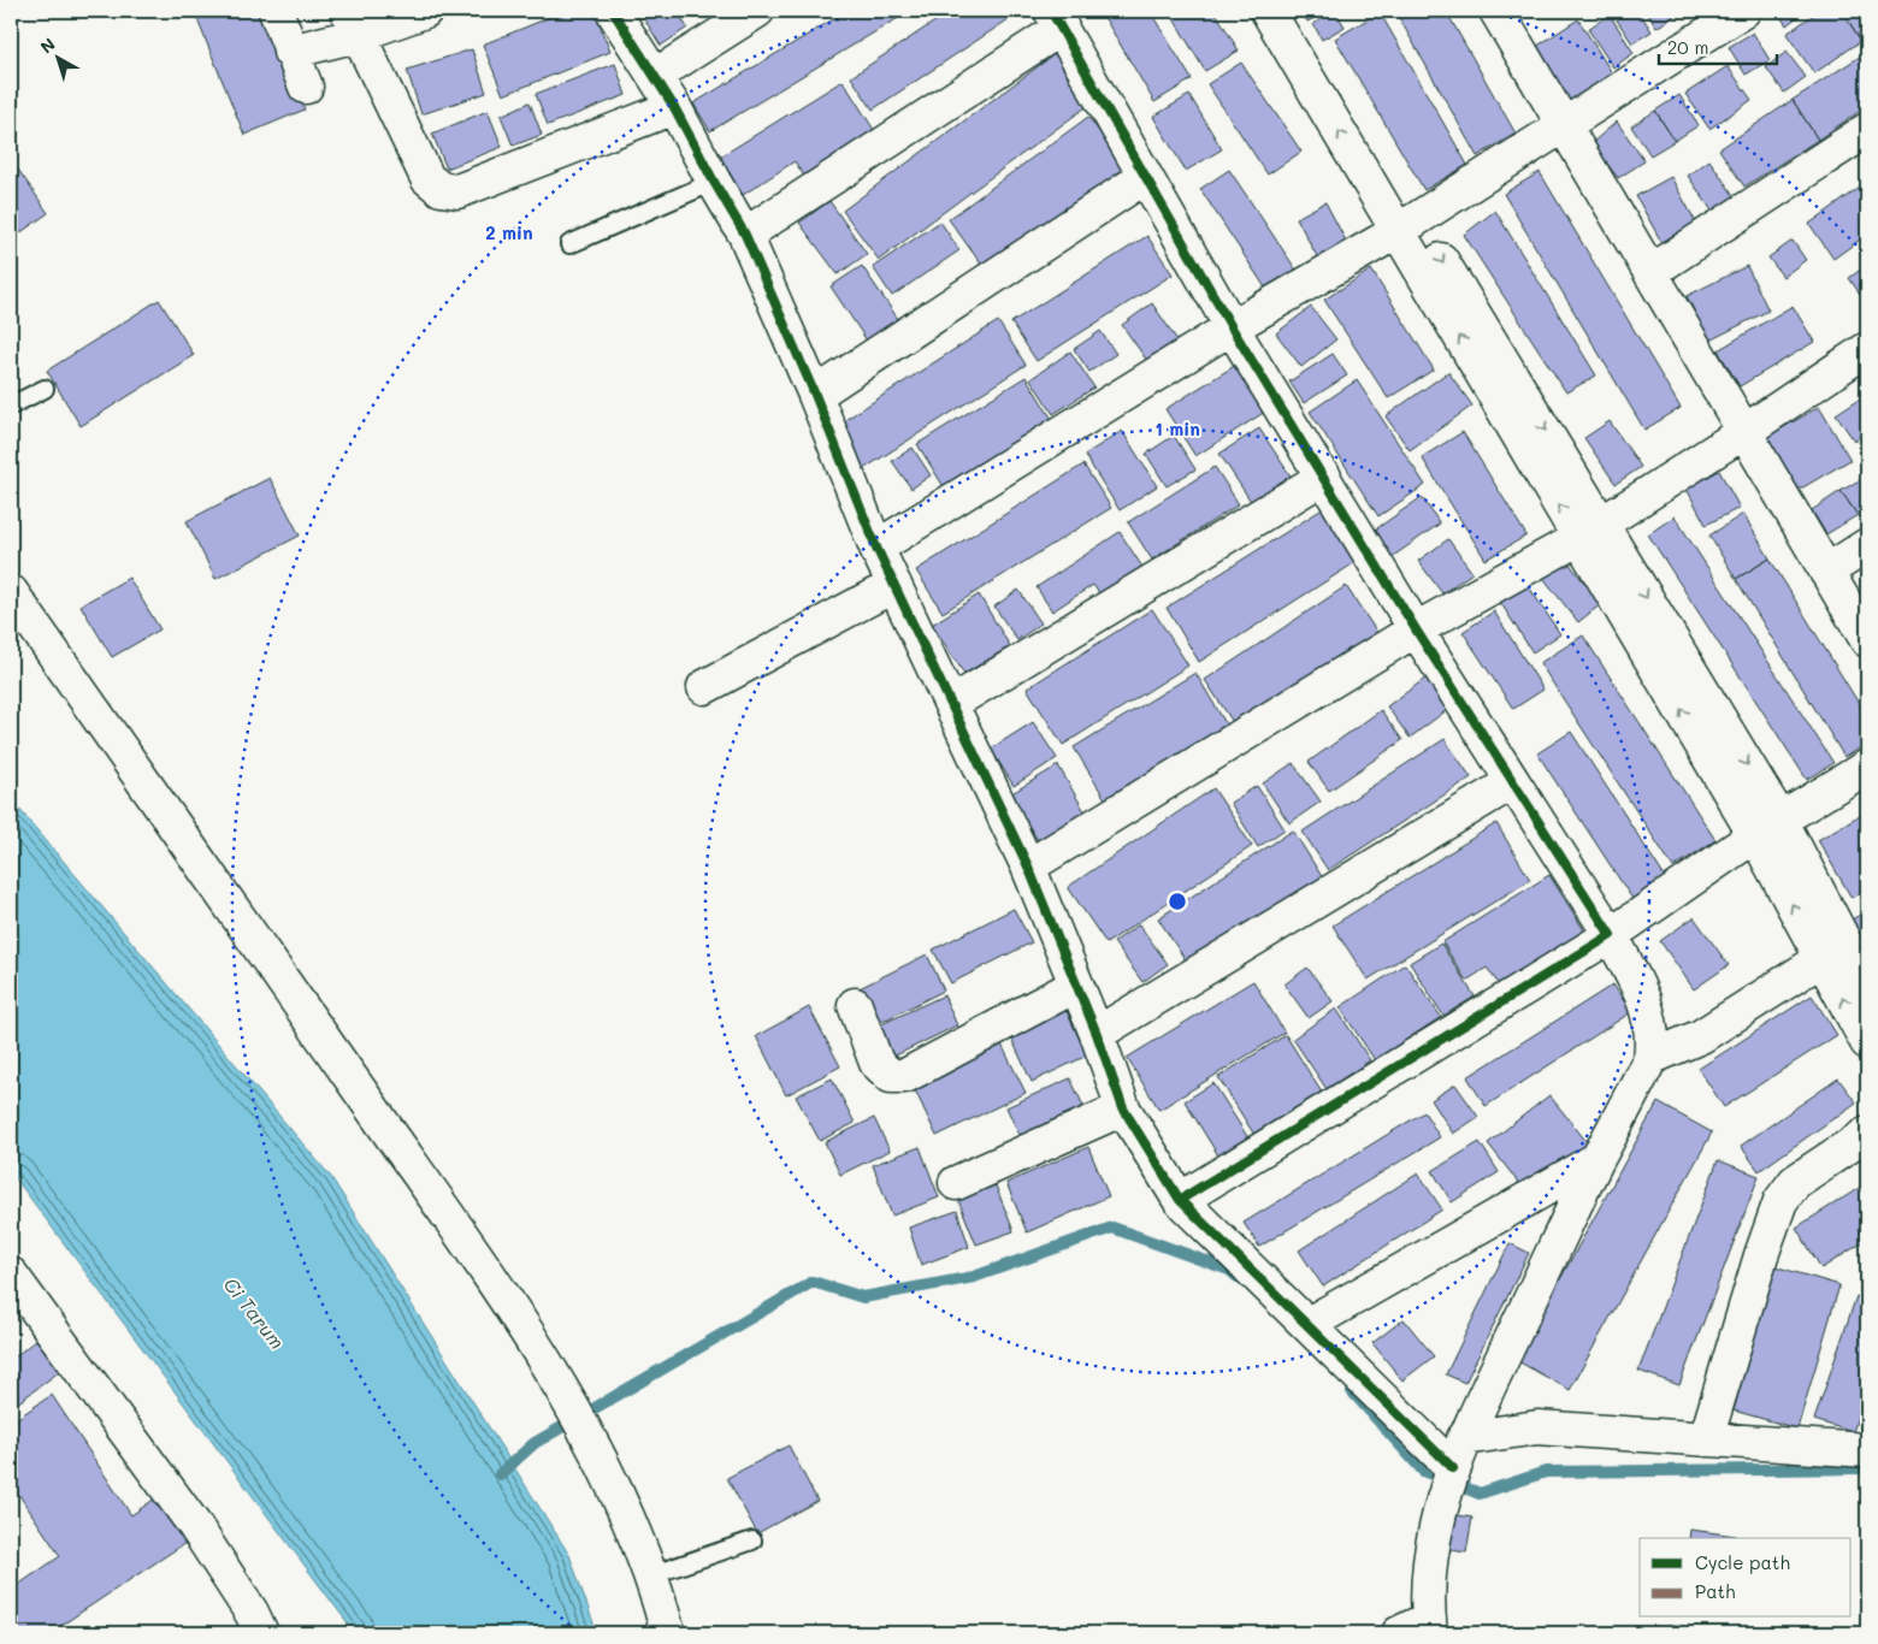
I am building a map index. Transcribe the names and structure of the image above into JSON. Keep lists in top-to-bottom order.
{
  "water": ["Ci Tarum"],
  "legend": ["Cycle path", "Path"],
  "scale_bar": "20 m",
  "north": "top left",
  "rings": ["2 min", "1 min"]
}
